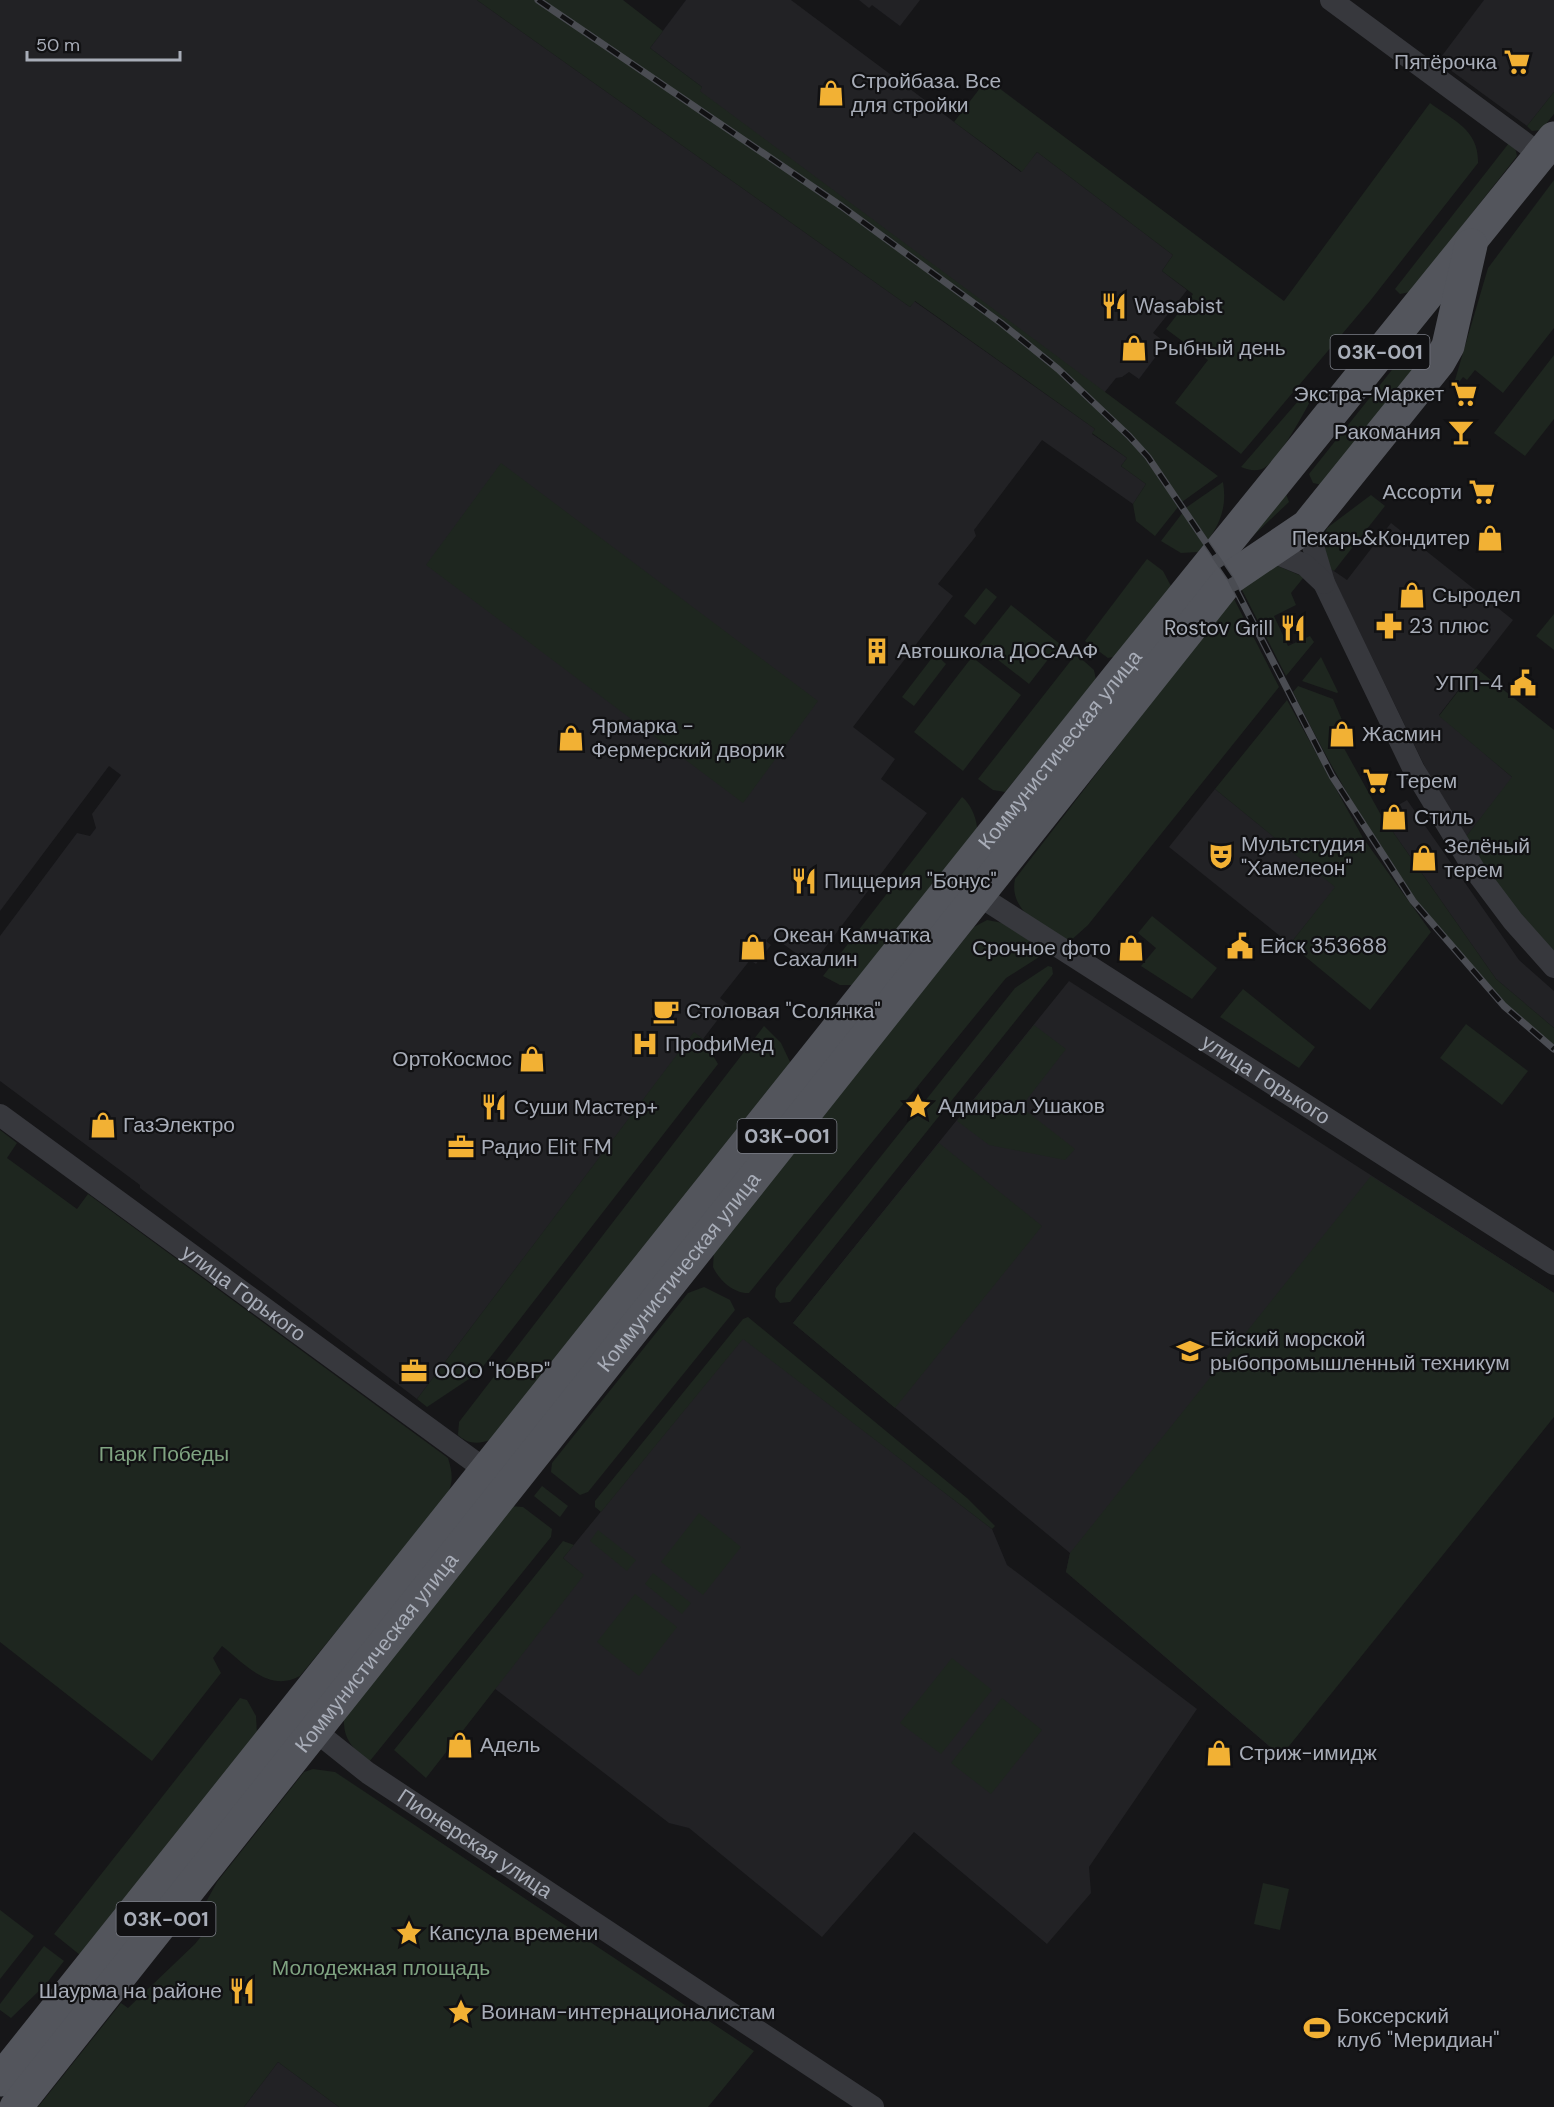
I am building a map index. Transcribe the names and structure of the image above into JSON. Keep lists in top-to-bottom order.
{
  "streets": {
    "main road": ["03К-001", "Коммунистическая улица"],
    "street": ["улица Горького", "Пионерская улица"]
  },
  "crossings": [
    ["Коммунистическая улица", "улица Горького"],
    ["Коммунистическая улица", "Пионерская улица"]
  ],
  "parks": ["Парк Победы", "Молодежная площадь"],
  "places": {
    "supermarket": [
      "Пятёрочка",
      "Экстра-Маркет",
      "Ассорти",
      "Терем"
    ],
    "shop": [
      "Стройбаза. Все для стройки",
      "Рыбный день",
      "Пекарь&Кондитер",
      "Сыродел",
      "Жасмин",
      "Ярмарка - Фермерский дворик",
      "Стиль",
      "Зелёный терем",
      "Океан Камчатка Сахалин",
      "Срочное фото",
      "ОртоКосмос",
      "ГазЭлектро",
      "Адель",
      "Стриж-имидж"
    ],
    "restaurant": [
      "Wasabist",
      "Rostov Grill",
      "Пиццерия \"Бонус\"",
      "Суши Мастер+",
      "Шаурма на районе"
    ],
    "bar": ["Ракомания"],
    "pharmacy": ["23 плюс"],
    "building": ["Автошкола ДОСААФ"],
    "public building": ["УПП-4", "Ейск 353688"],
    "theatre": ["Мультстудия \"Хамелеон\""],
    "cafe": ["Столовая \"Солянка\""],
    "hospital": ["ПрофиМед"],
    "place": ["Адмирал Ушаков", "Капсула времени", "Воинам-интернационалистам"],
    "office": ["Радио Elit FM", "ООО \"ЮВР\""],
    "school or university": ["Ейский морской рыбопромышленный техникум"],
    "sports": ["Боксерский клуб \"Меридиан\""]
  },
  "scale_bar": "50 m"
}
